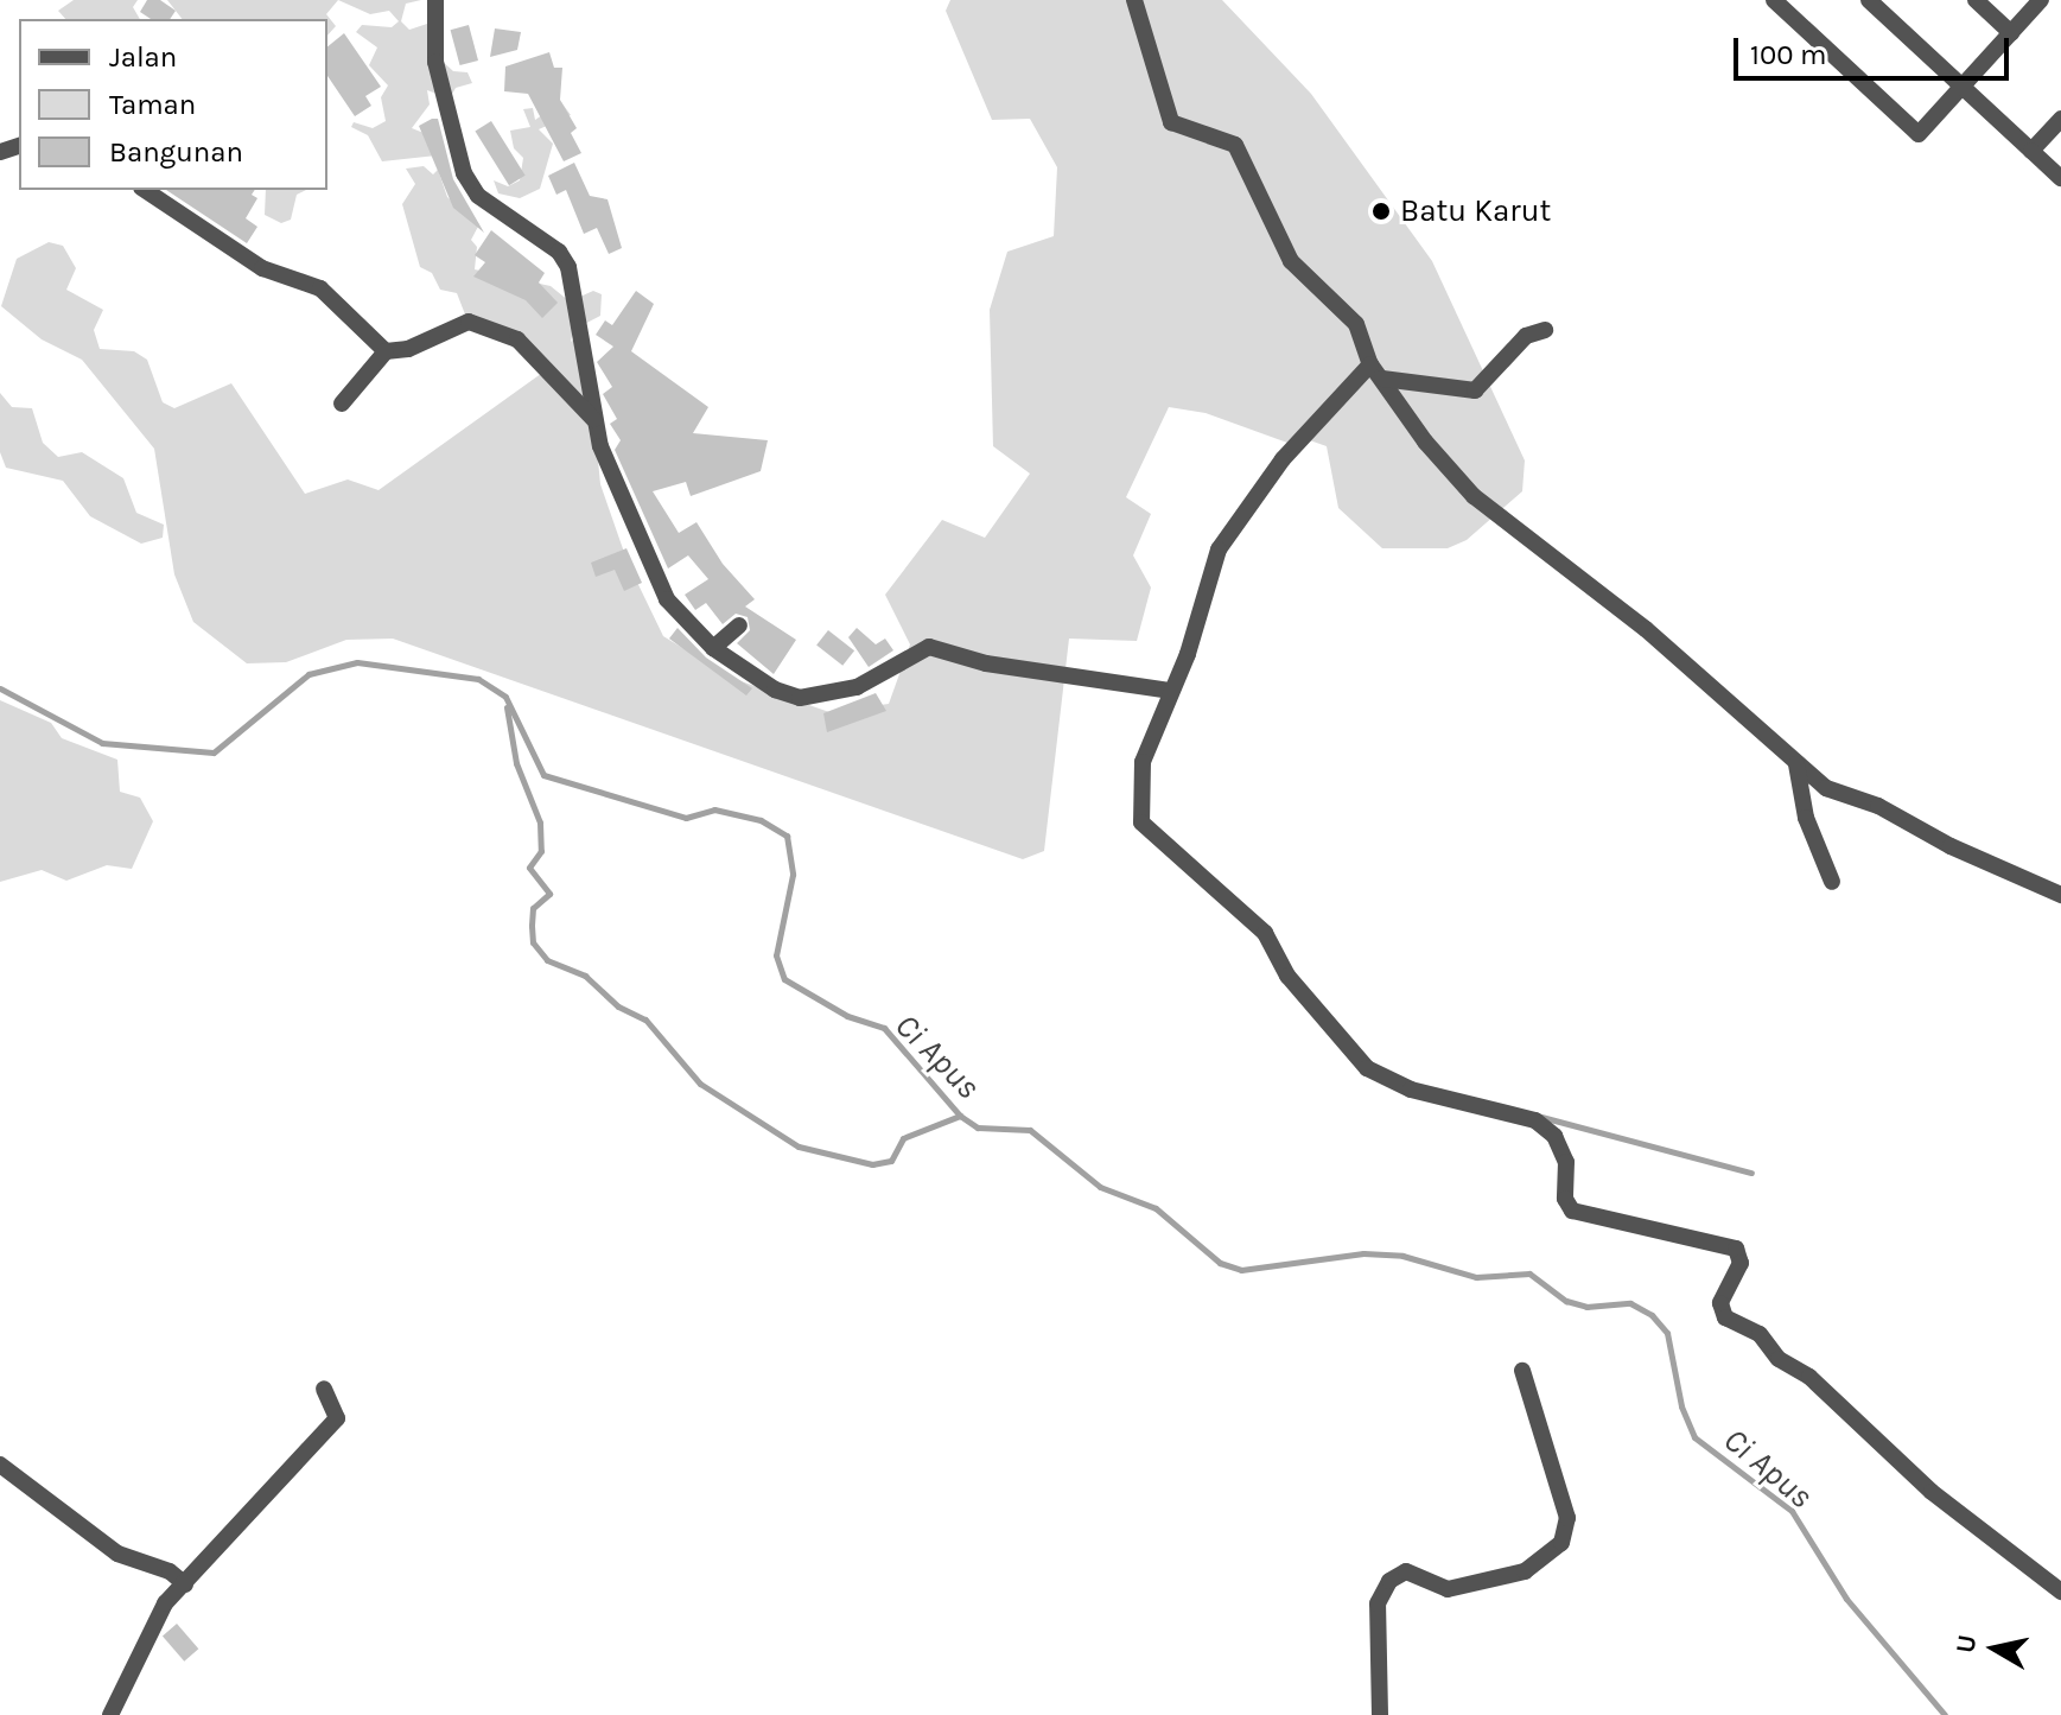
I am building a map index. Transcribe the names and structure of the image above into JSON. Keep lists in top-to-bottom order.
{
  "water": ["Ci Apus"],
  "places": ["Batu Karut"],
  "legend": ["Jalan", "Taman", "Bangunan"],
  "scale_bar": "100 m",
  "north": "left"
}
